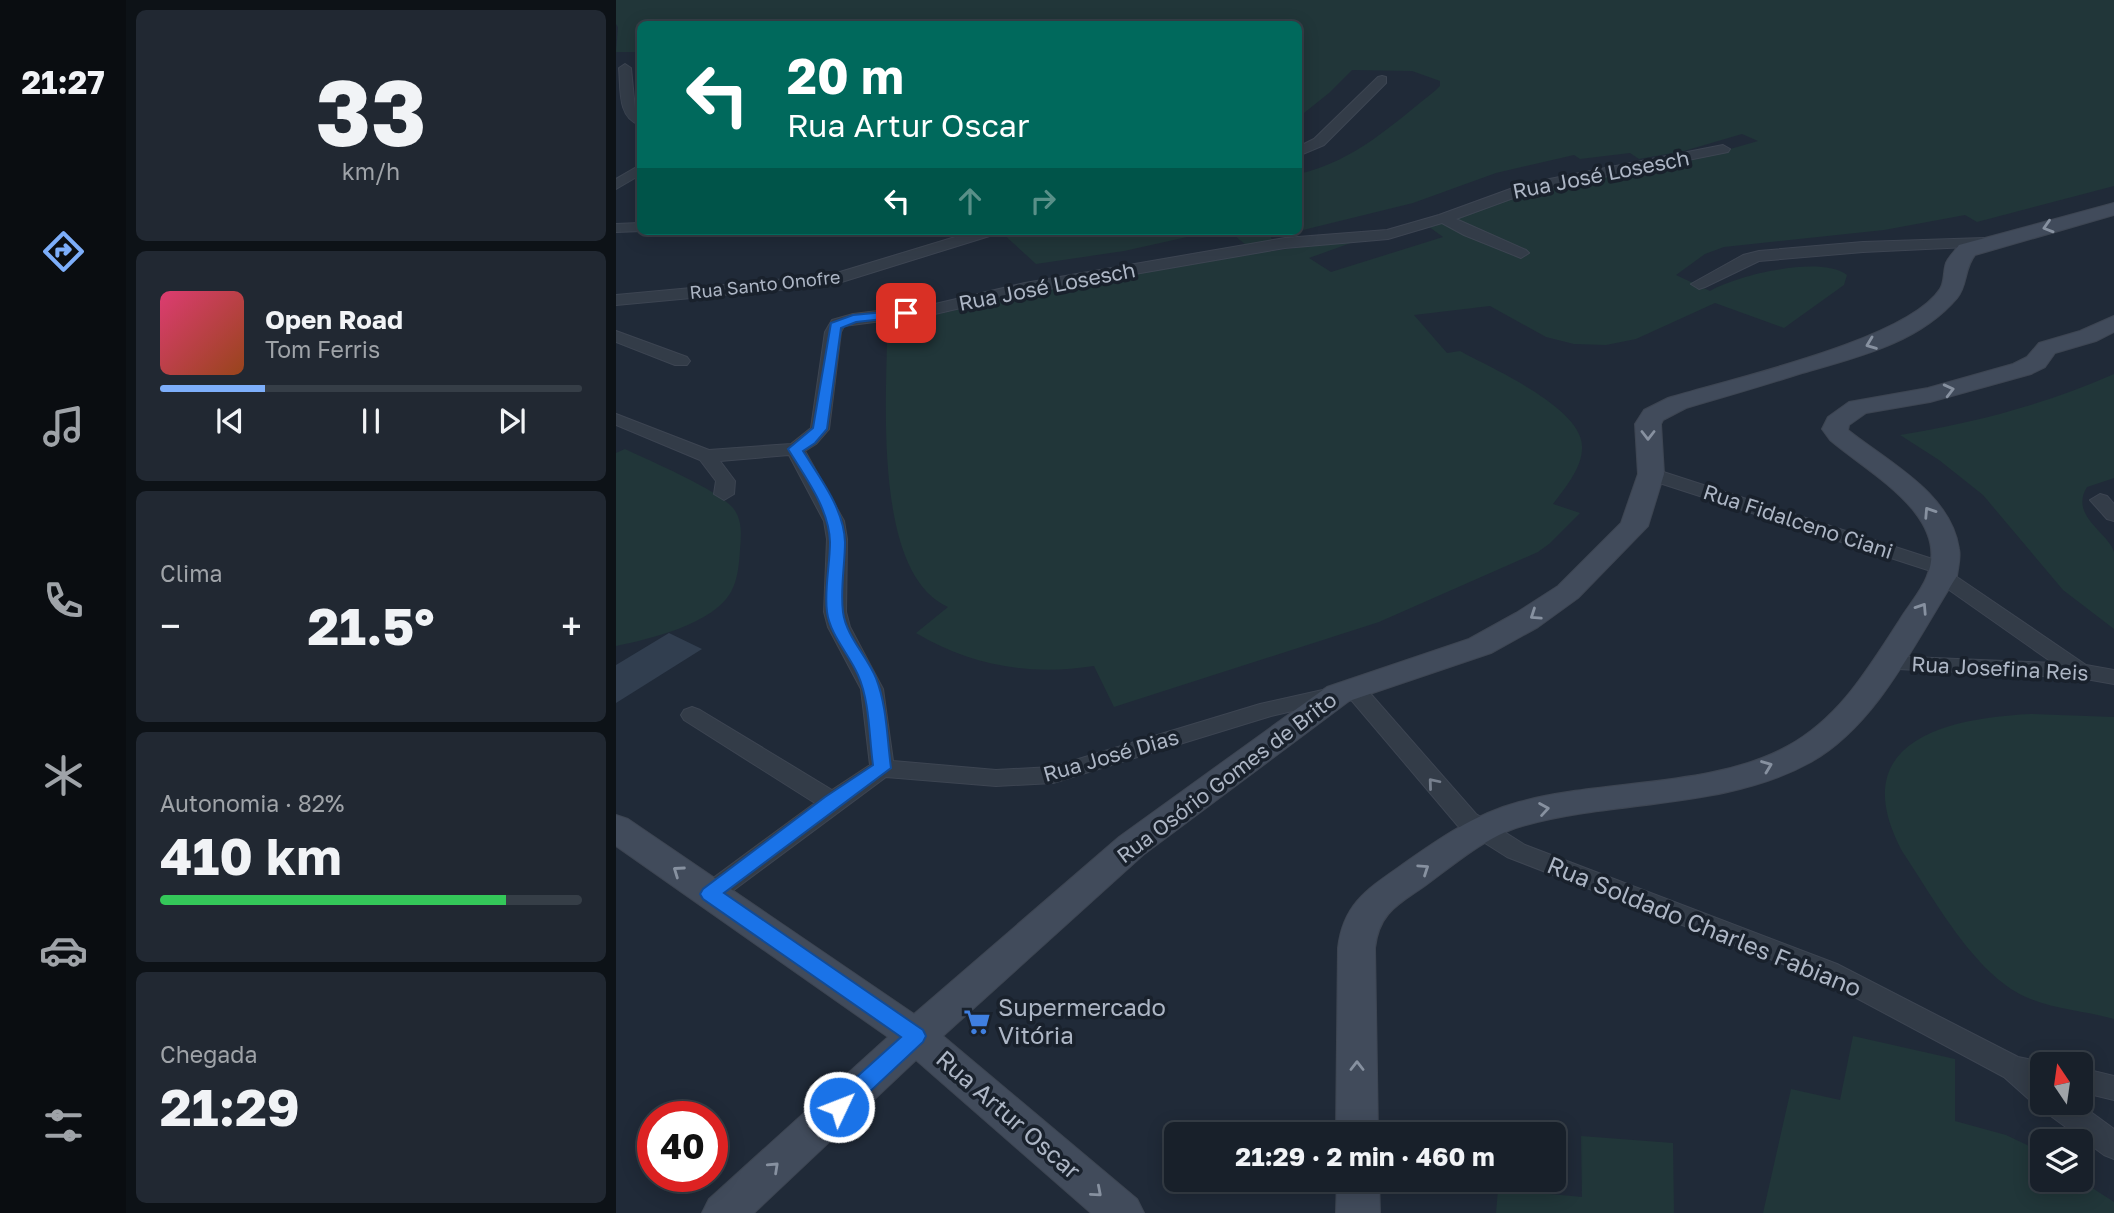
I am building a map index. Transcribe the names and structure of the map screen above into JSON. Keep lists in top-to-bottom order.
{
  "streets": {
    "street": [
      "Rua José Losesch",
      "Rua Santo Onofre",
      "Rua Fidalceno Ciani",
      "Rua Josefina Reis",
      "Rua José Dias",
      "Rua Osório Gomes de Brito",
      "Rua Soldado Charles Fabiano",
      "Rua Artur Oscar"
    ]
  },
  "crossings": [
    ["Rua Fidalceno Ciani", "Rua Josefina Reis"],
    ["Rua Fidalceno Ciani", "Rua Osório Gomes de Brito"],
    ["Rua José Dias", "Rua Osório Gomes de Brito"],
    ["Rua José Dias", "Rua Soldado Charles Fabiano"],
    ["Rua Osório Gomes de Brito", "Rua Soldado Charles Fabiano"],
    ["Rua Osório Gomes de Brito", "Rua Artur Oscar"]
  ],
  "places": {
    "supermarket": ["Supermercado Vitória"]
  },
  "north": "top",
  "page": {
    "tabs": "21:27",
    "tile": [
      ["33", "km/h"],
      "Clima",
      ["Autonomia · 82%", "410 km"],
      ["Chegada", "21:29"]
    ],
    "turn": ["20 m", "Rua Artur Oscar"],
    "song": ["Open Road", "Tom Ferris"],
    "heat": ["−", "21.5°", "+"],
    "limit": "40",
    "trip": "21:29 · 2 min · 460 m"
  }
}
